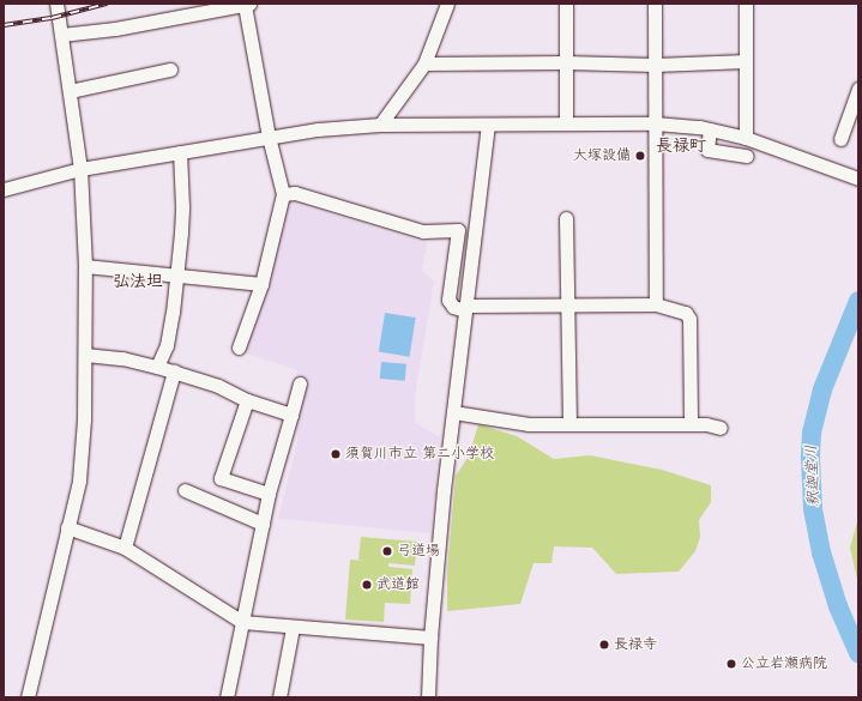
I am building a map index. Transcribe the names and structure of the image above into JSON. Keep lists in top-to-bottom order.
{
  "districts": ["長禄町", "弘法坦"],
  "water": ["釈迦堂川"],
  "places": [
    "大塚設備",
    "須賀川市立 第二小学校",
    "弓道場",
    "武道館",
    "長禄寺",
    "公立岩瀬病院"
  ]
}
